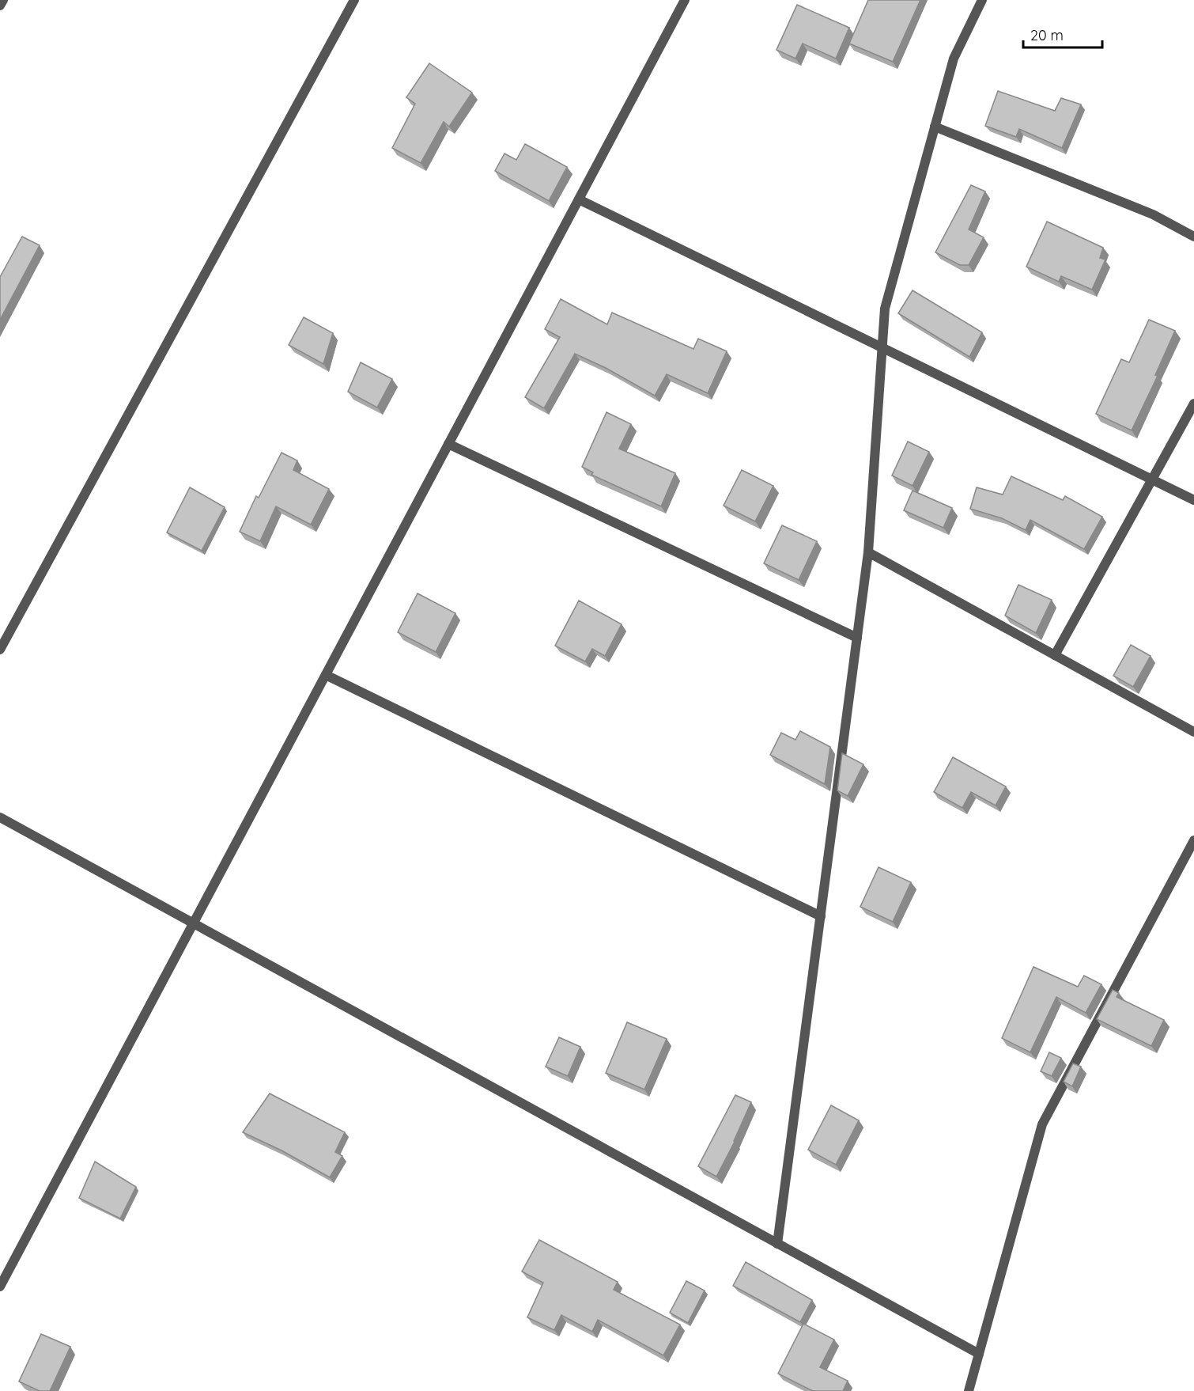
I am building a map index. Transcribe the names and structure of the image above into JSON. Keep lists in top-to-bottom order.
{
  "scale_bar": "20 m"
}
